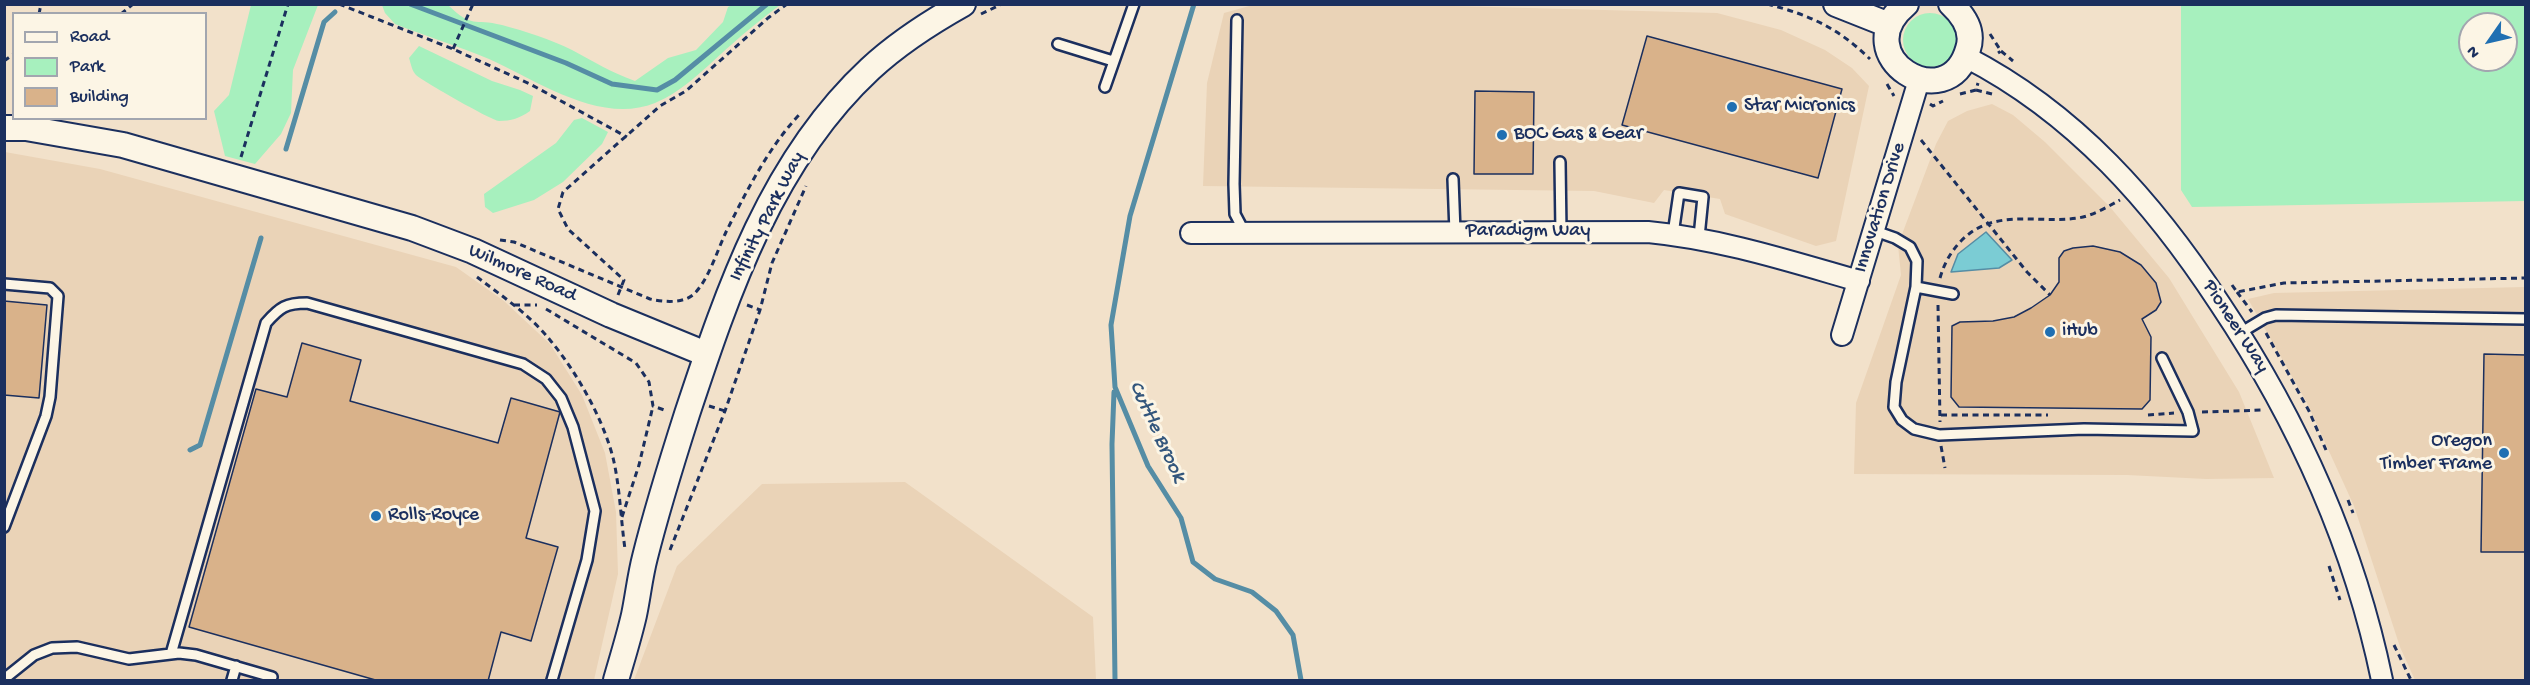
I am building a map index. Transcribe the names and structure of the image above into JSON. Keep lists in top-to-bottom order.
{
  "streets": {
    "street": [
      "Innovation Drive",
      "Infinity Park Way",
      "Paradigm Way",
      "Wilmore Road",
      "Pioneer Way"
    ]
  },
  "crossings": [
    ["Innovation Drive", "Paradigm Way"],
    ["Infinity Park Way", "Wilmore Road"]
  ],
  "water": ["Cuttle Brook"],
  "places": [
    "Star Micronics",
    "BOC Gas & Gear",
    "iHub",
    "Oregon Timber Frame",
    "Rolls-Royce"
  ],
  "legend": ["Road", "Park", "Building"],
  "north": "bottom left"
}
